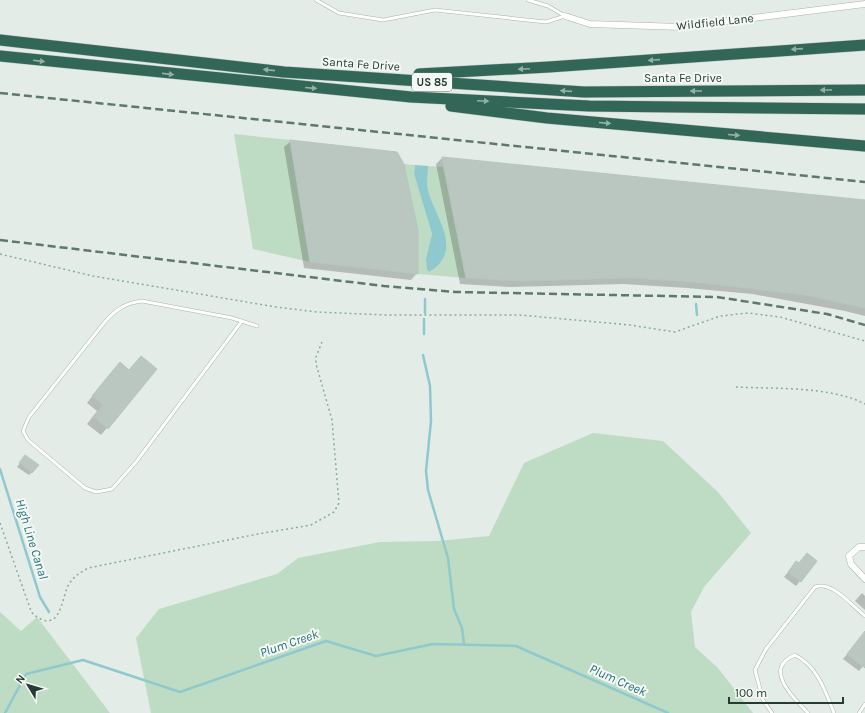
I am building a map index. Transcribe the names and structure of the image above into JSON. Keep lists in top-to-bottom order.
{
  "streets": {
    "highway": ["Santa Fe Drive", "US 85"],
    "street": ["Wildfield Lane"]
  },
  "water": ["High Line Canal", "Plum Creek"],
  "scale_bar": "100 m",
  "north": "top left"
}
